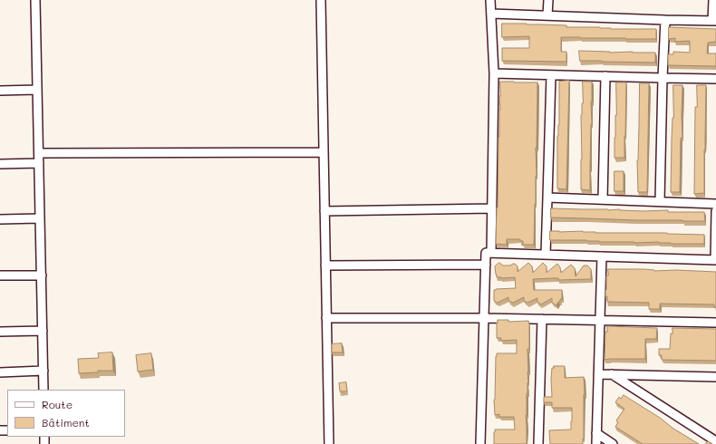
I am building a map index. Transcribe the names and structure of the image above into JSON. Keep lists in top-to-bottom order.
{
  "legend": ["Route", "Bâtiment"]
}
